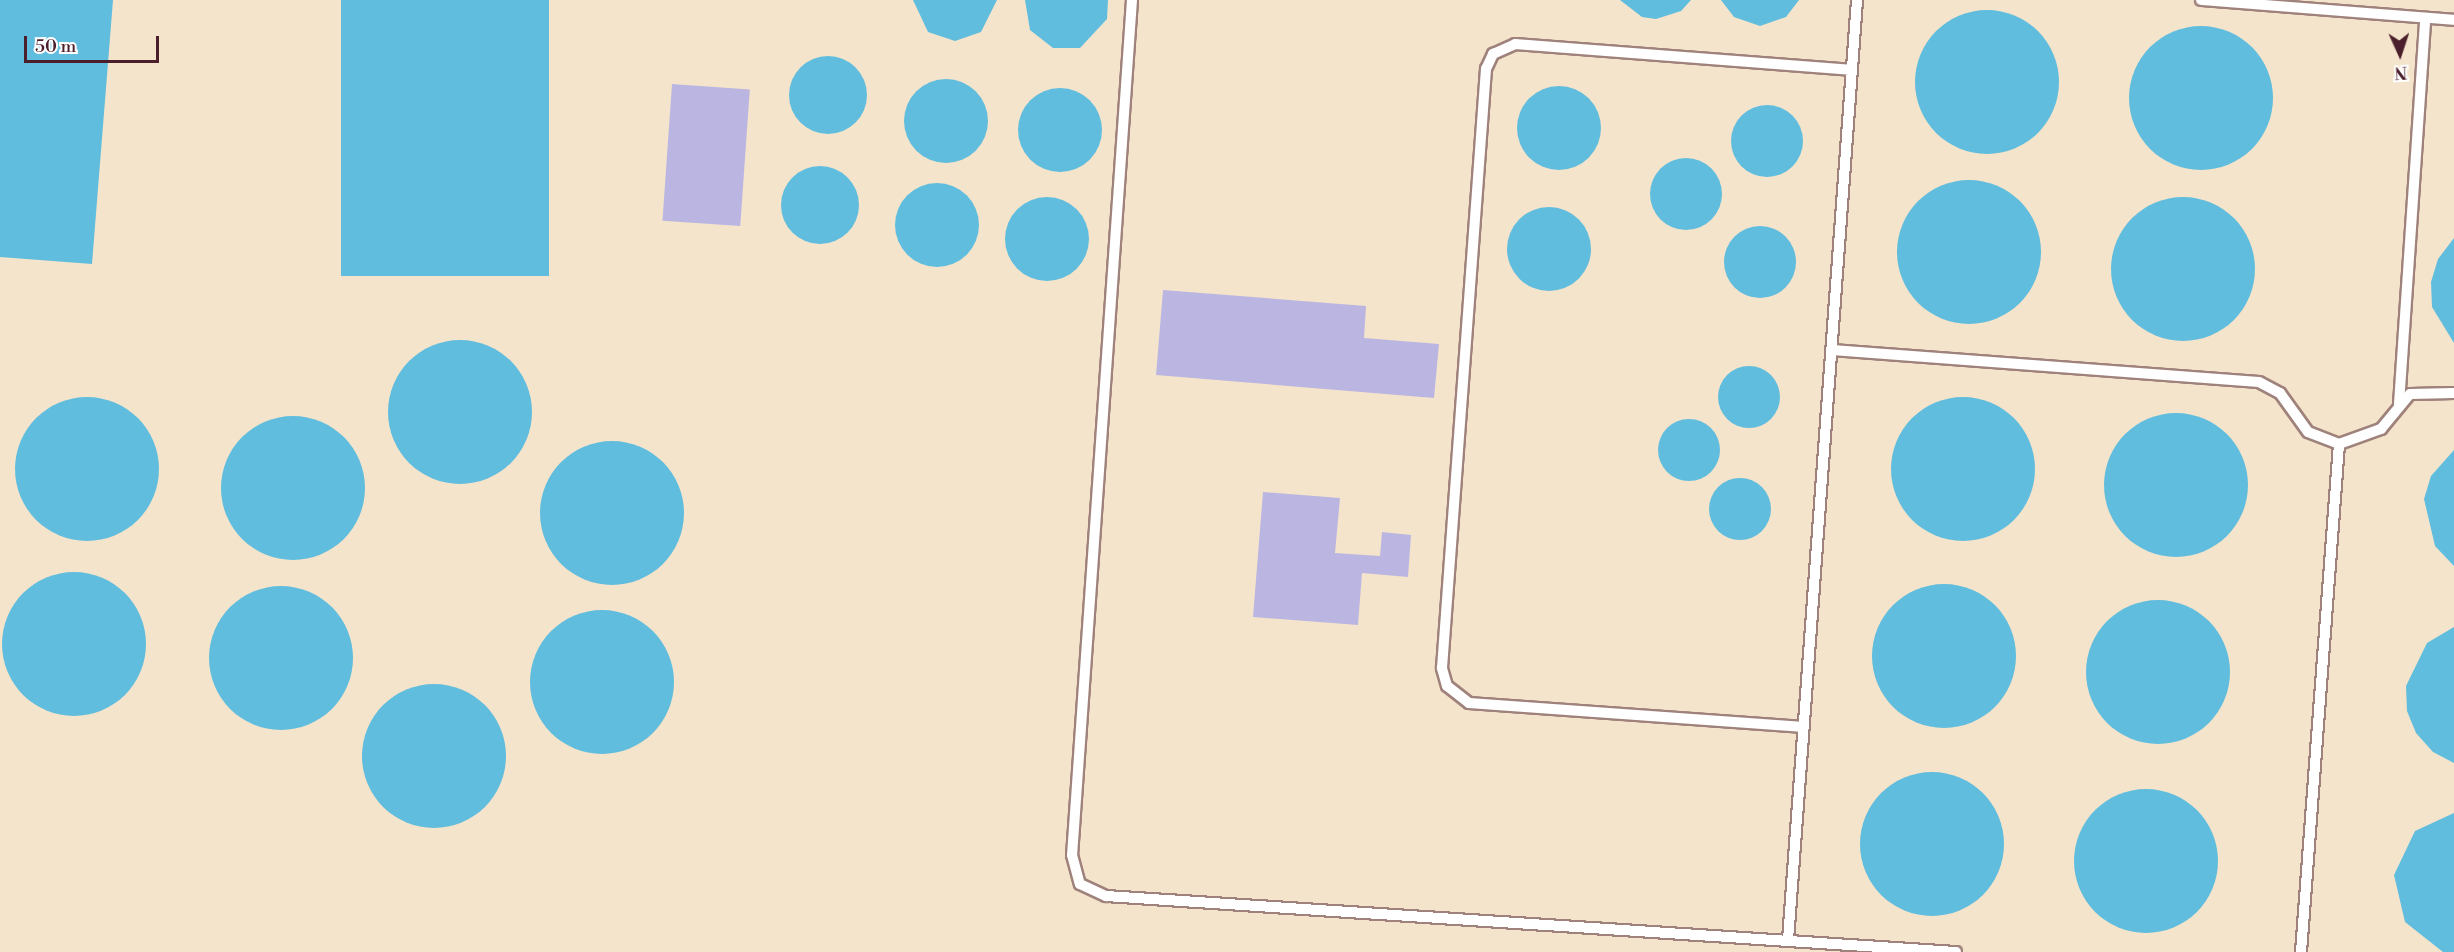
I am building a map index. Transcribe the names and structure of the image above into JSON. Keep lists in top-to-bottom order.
{
  "scale_bar": "50 m",
  "north": "bottom"
}
